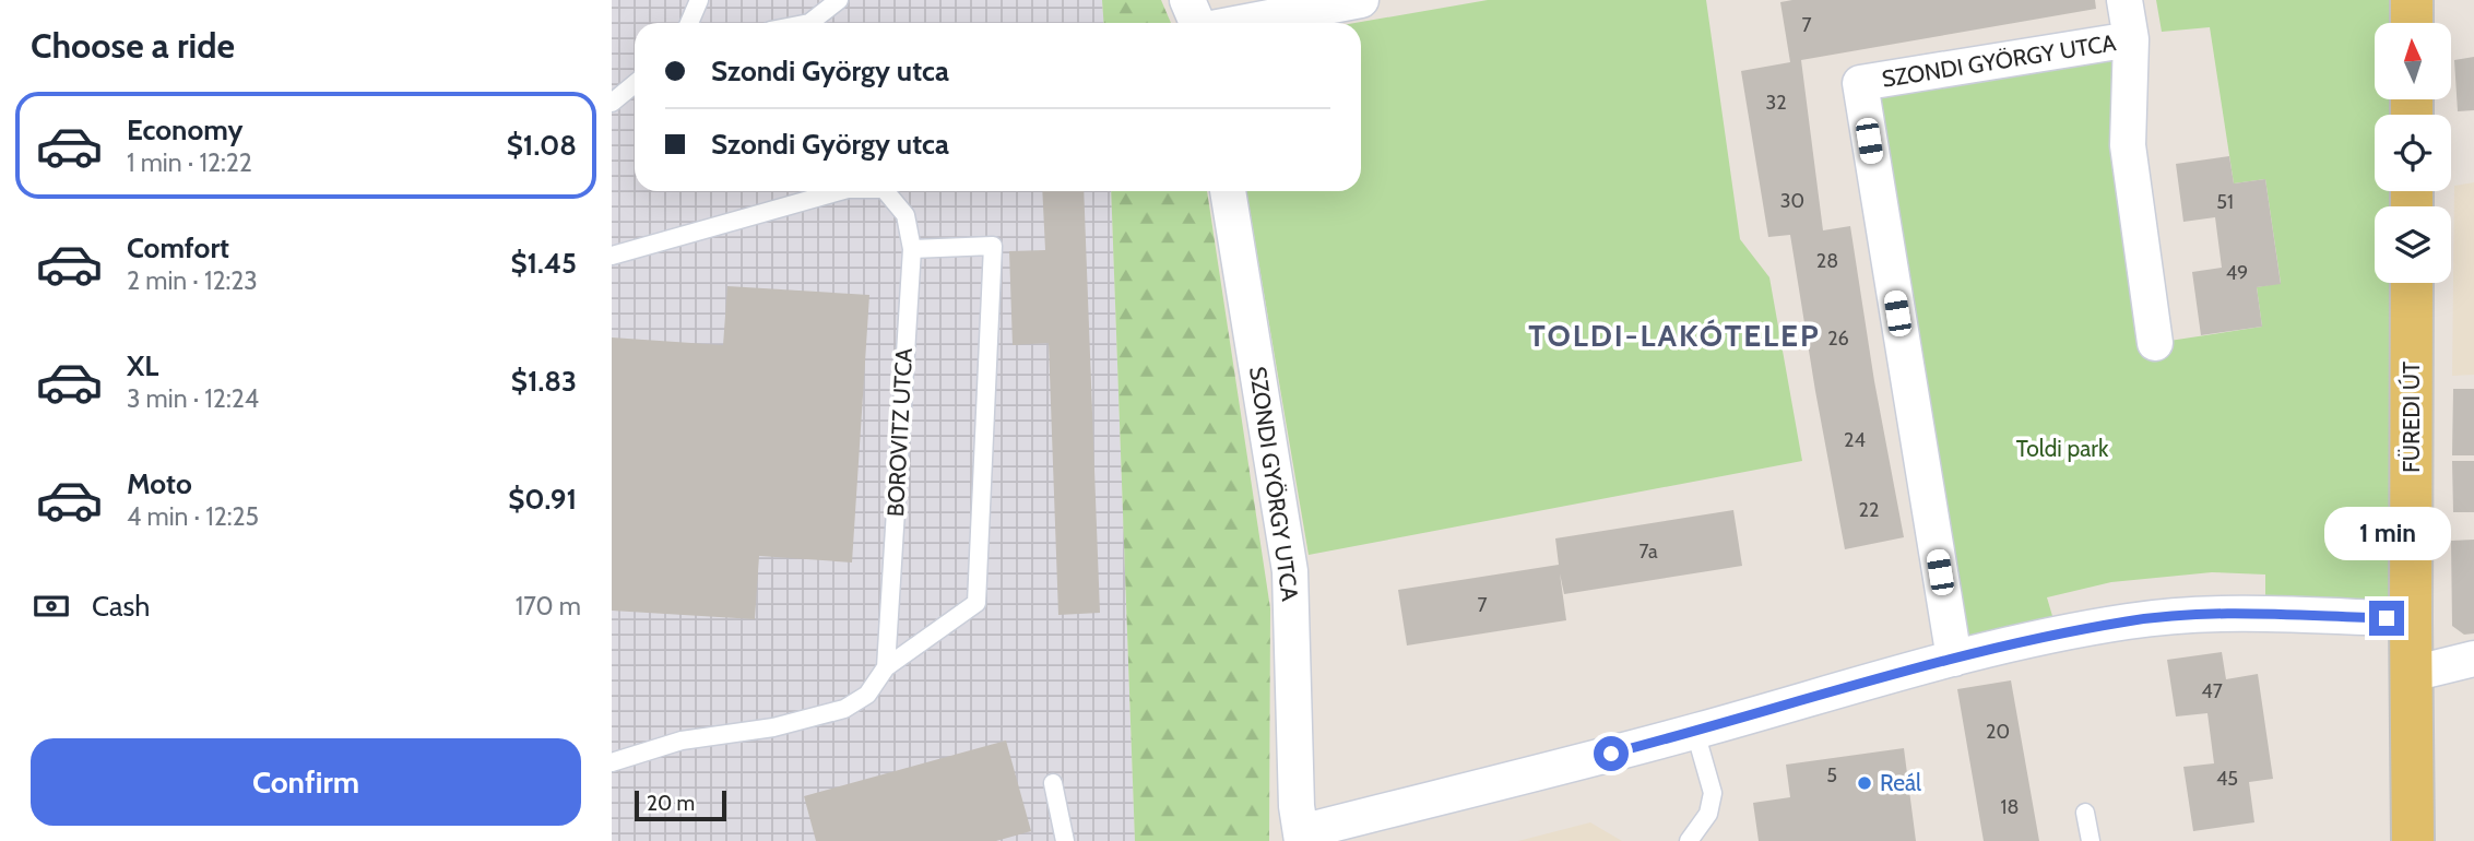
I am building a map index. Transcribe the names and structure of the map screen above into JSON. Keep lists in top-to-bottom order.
{
  "streets": {
    "main road": ["FÜREDI ÚT"],
    "street": ["SZONDI GYÖRGY UTCA"],
    "lane": ["BOROVITZ UTCA"]
  },
  "crossings": [
    ["SZONDI GYÖRGY UTCA", "FÜREDI ÚT"]
  ],
  "districts": ["TOLDI-LAKÓTELEP"],
  "parks": ["Toldi park"],
  "places": ["Reál"],
  "house_numbers": [
    "7",
    "32",
    "30",
    "51",
    "28",
    "49",
    "26",
    "24",
    "22",
    "7a",
    "7",
    "47",
    "20",
    "5",
    "45",
    "18"
  ],
  "scale_bar": "20 m",
  "north": "top",
  "page": {
    "heading": "Choose a ride",
    "banner": ["Szondi György utca", "Szondi György utca"],
    "list": [
      {
        "name": "Economy",
        "note": "1 min · 12:22",
        "value": "$1.08"
      },
      {
        "name": "Comfort",
        "note": "2 min · 12:23",
        "value": "$1.45"
      },
      {
        "name": "XL",
        "note": "3 min · 12:24",
        "value": "$1.83"
      },
      {
        "name": "Moto",
        "note": "4 min · 12:25",
        "value": "$0.91"
      }
    ],
    "bubble": "1 min",
    "pay": ["Cash", "170 m"],
    "buttons": "Confirm",
    "scale": "20 m"
  }
}
